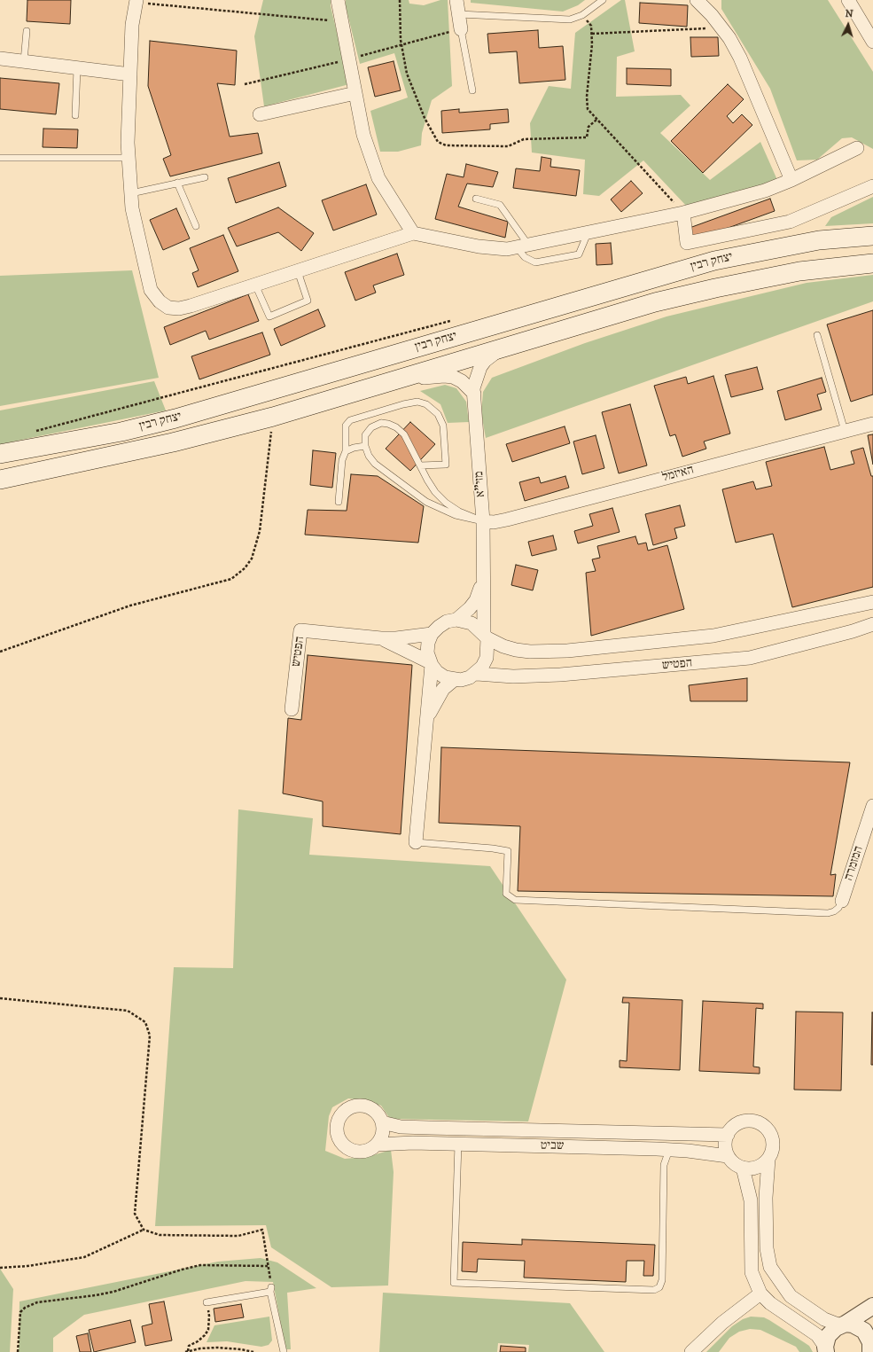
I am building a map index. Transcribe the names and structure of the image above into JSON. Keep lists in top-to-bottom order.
{
  "streets": {
    "main road": ["יצחק רבין"],
    "street": [
      "האיזמל",
      "מזי\"א",
      "הפטיש",
      "המזמרה",
      "שביט"
    ]
  },
  "crossings": [
    ["יצחק רבין", "מזי\"א"],
    ["האיזמל", "מזי\"א"],
    ["מזי\"א", "הפטיש"]
  ],
  "north": "top"
}
